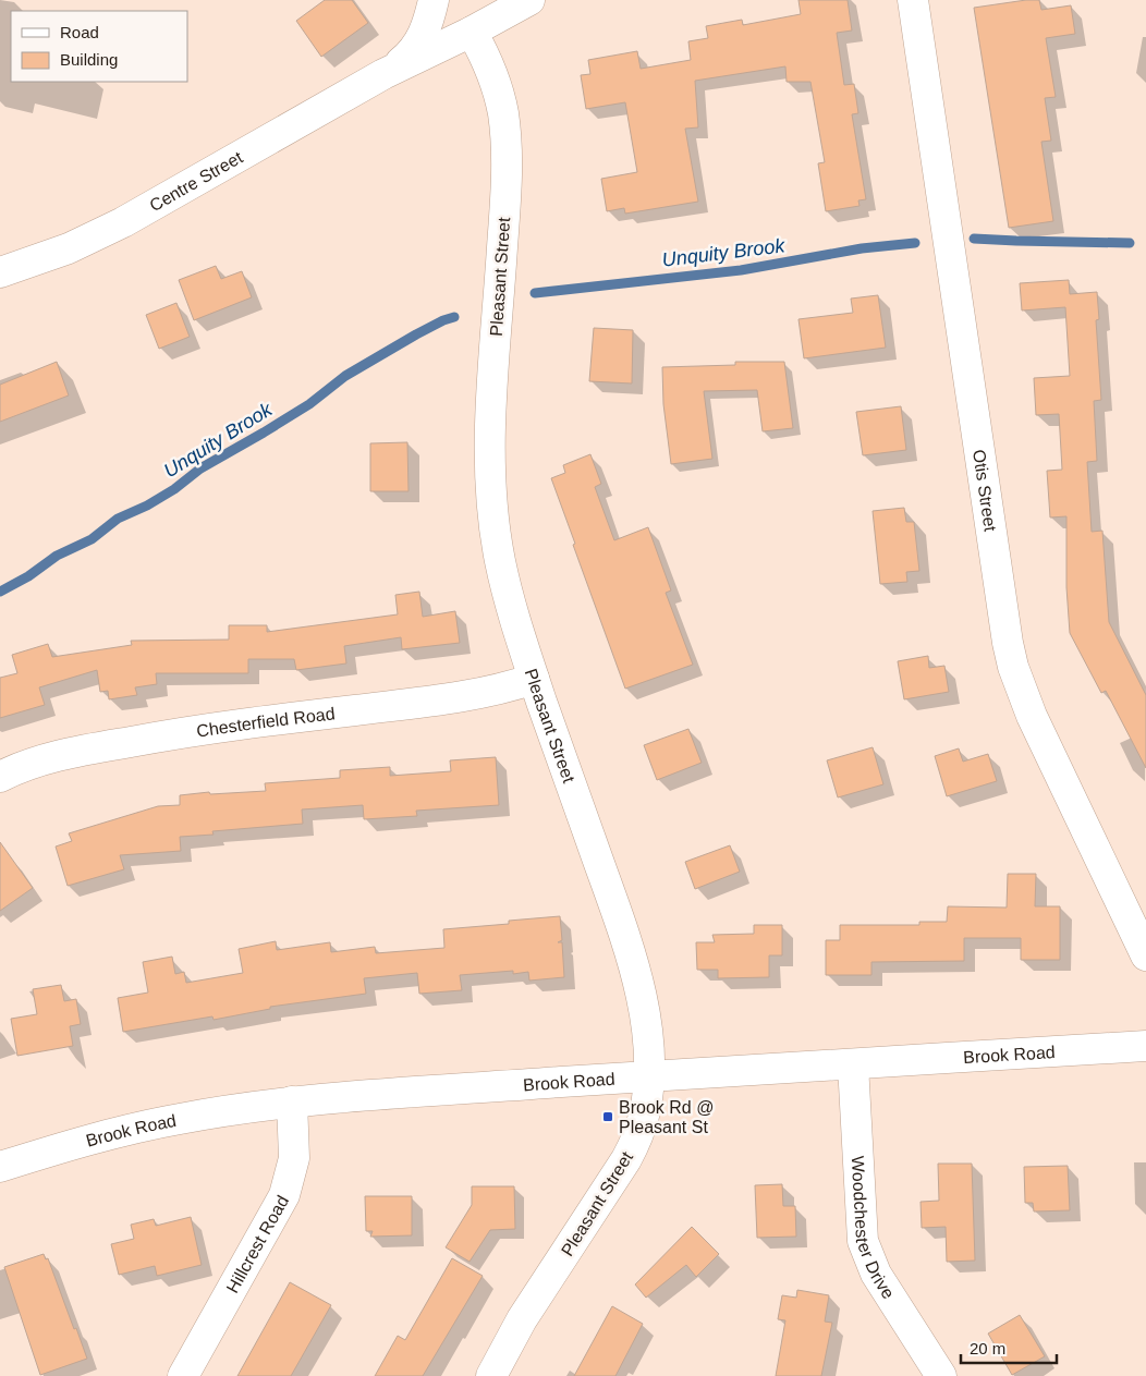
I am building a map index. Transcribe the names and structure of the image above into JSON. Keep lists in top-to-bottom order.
{
  "streets": {
    "street": [
      "Centre Street",
      "Pleasant Street",
      "Otis Street",
      "Chesterfield Road",
      "Brook Road",
      "Woodchester Drive",
      "Hillcrest Road"
    ]
  },
  "crossings": [
    ["Centre Street", "Pleasant Street"],
    ["Pleasant Street", "Chesterfield Road"],
    ["Pleasant Street", "Brook Road"],
    ["Brook Road", "Woodchester Drive"],
    ["Brook Road", "Hillcrest Road"]
  ],
  "water": ["Unquity Brook"],
  "places": {
    "transit": ["Brook Rd @ Pleasant St"]
  },
  "legend": ["Road", "Building"],
  "scale_bar": "20 m"
}
